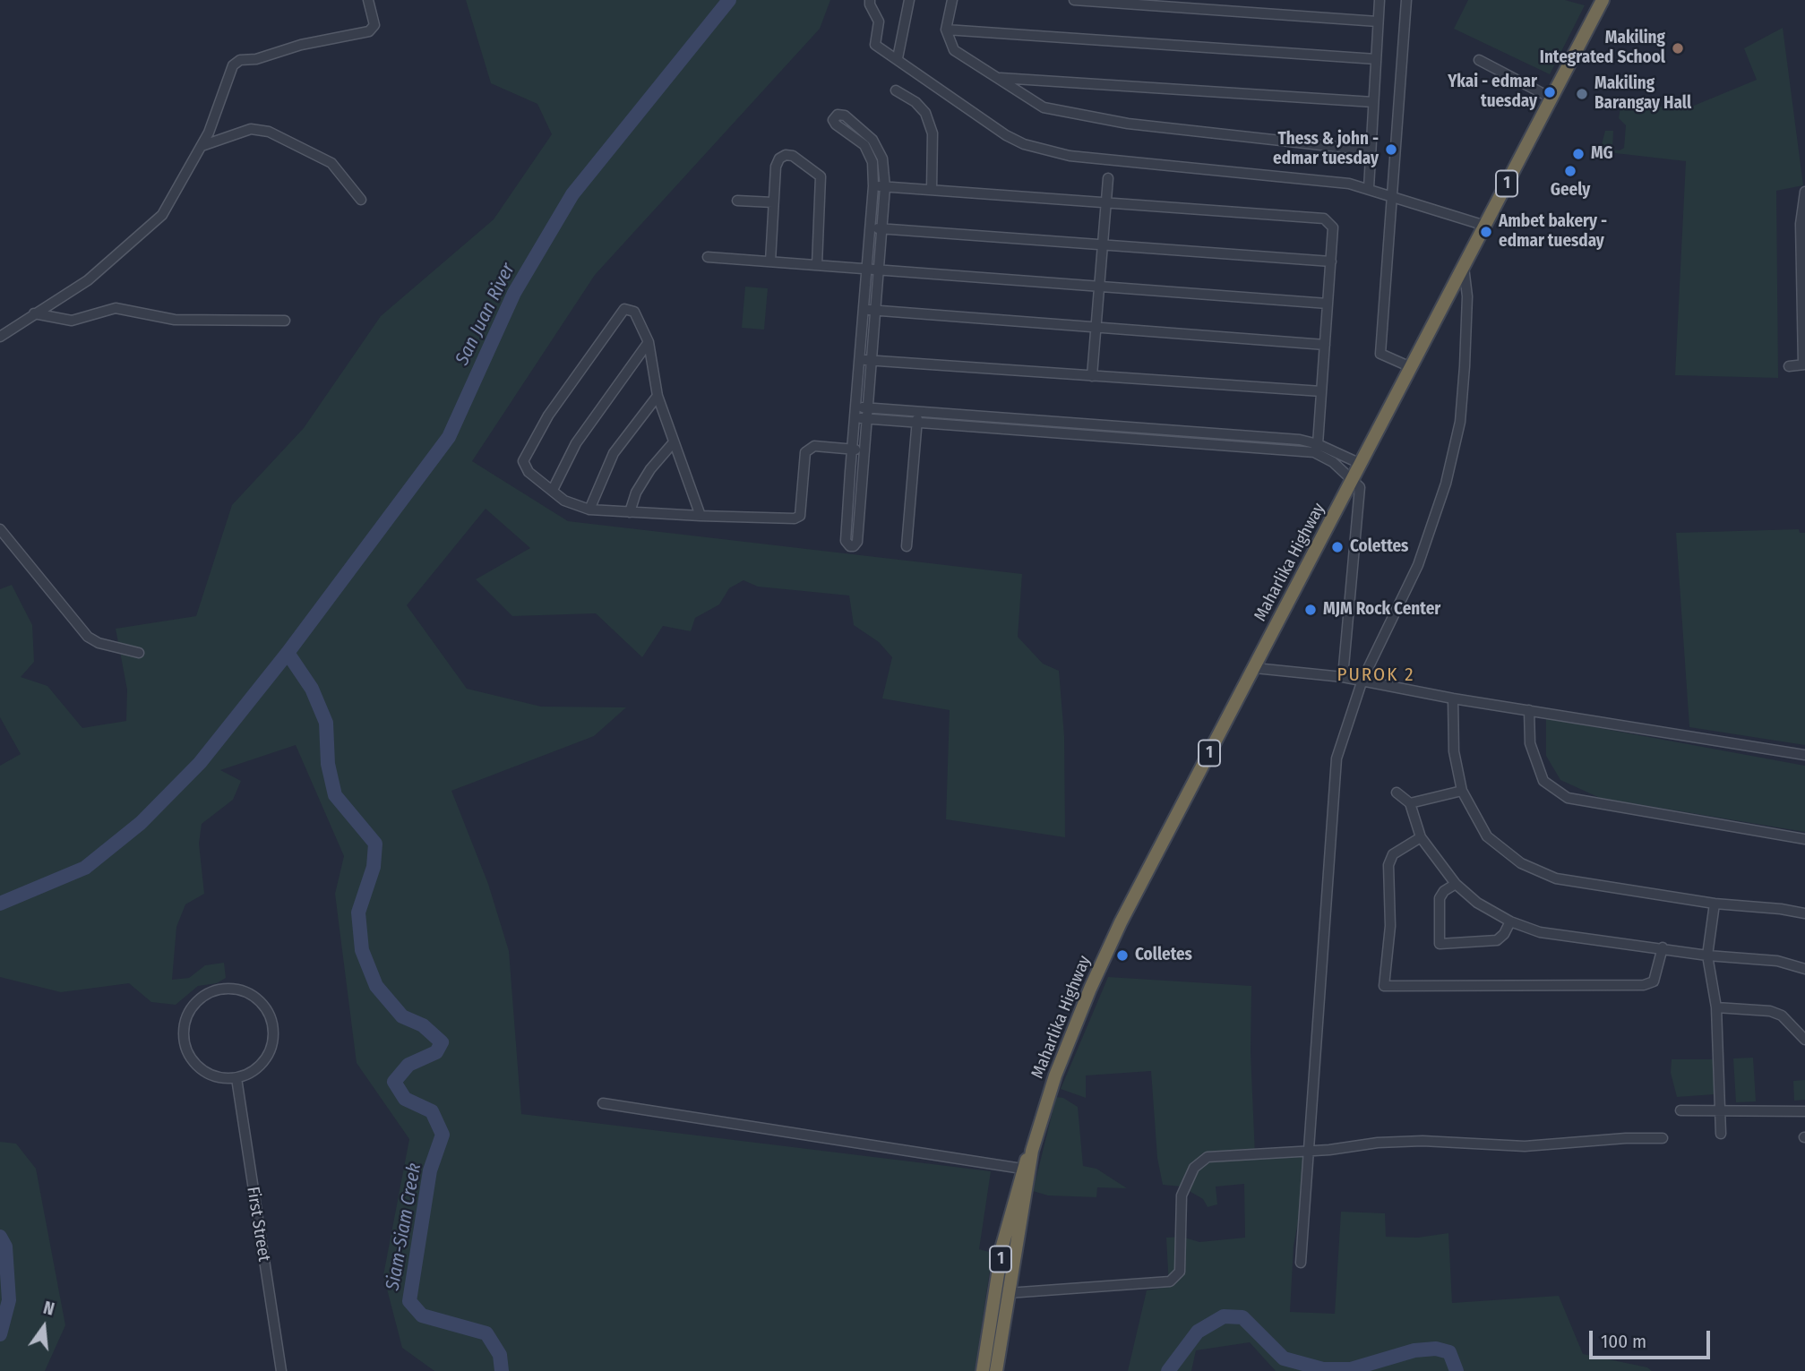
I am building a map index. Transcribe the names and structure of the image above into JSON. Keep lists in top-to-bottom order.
{
  "streets": {
    "highway": ["1", "Maharlika Highway"],
    "street": ["First Street"]
  },
  "districts": ["PUROK 2"],
  "water": ["San Juan River", "Siam-Siam Creek"],
  "places": [
    "Makiling Integrated School",
    "Ykai - edmar tuesday",
    "Makiling Barangay Hall",
    "Thess & john - edmar tuesday",
    "MG",
    "Geely",
    "Ambet bakery - edmar tuesday",
    "Colettes",
    "MJM Rock Center",
    "Colletes"
  ],
  "scale_bar": "100 m",
  "north": "top"
}
